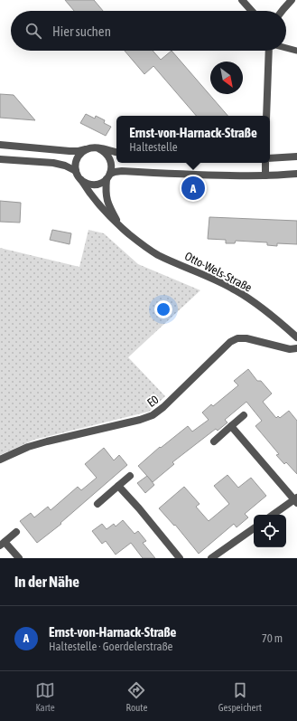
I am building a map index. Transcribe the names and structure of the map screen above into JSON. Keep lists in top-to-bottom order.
{
  "streets": {
    "street": ["Otto-Wels-Straße", "E0"]
  },
  "north": "bottom right",
  "page": {
    "search": "Hier suchen",
    "popup": ["Ernst-von-Harnack-Straße", "Haltestelle"],
    "pins": "A",
    "heading": "In der Nähe",
    "list": [
      {
        "mark": "A",
        "name": "Ernst-von-Harnack-Straße",
        "note": "Haltestelle · Goerdelerstraße",
        "value": "70 m"
      }
    ],
    "nav": ["Karte", "Route", "Gespeichert"]
  }
}
